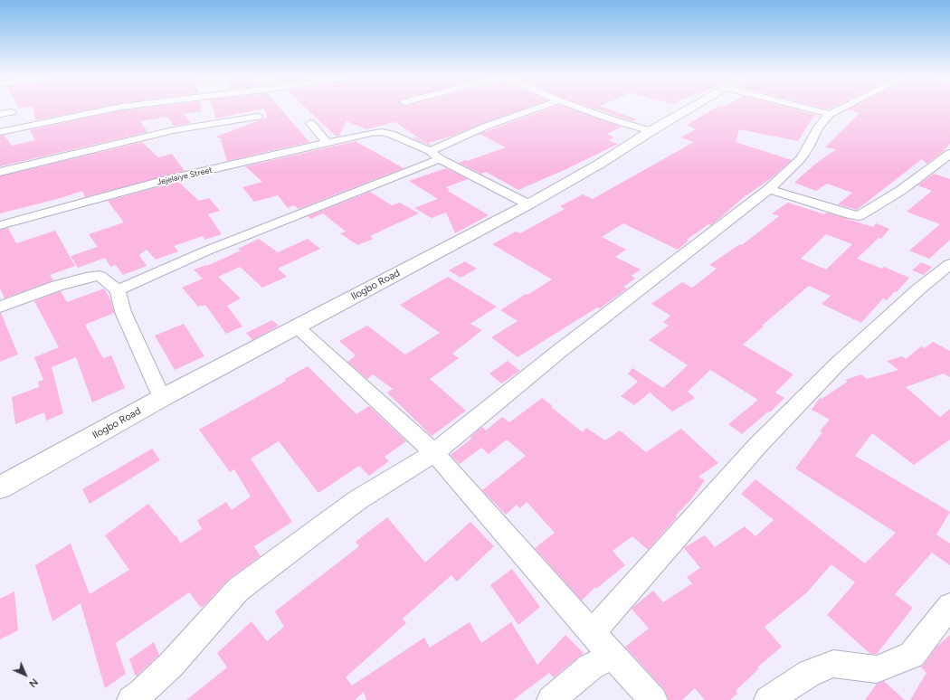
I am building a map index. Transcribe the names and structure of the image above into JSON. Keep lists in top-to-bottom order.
{
  "streets": {
    "main road": ["Ilogbo Road"],
    "street": ["Jejelaiye Street"]
  },
  "crossings": [
    ["Jejelaiye Street", "Ilogbo Road"]
  ],
  "north": "bottom right"
}
